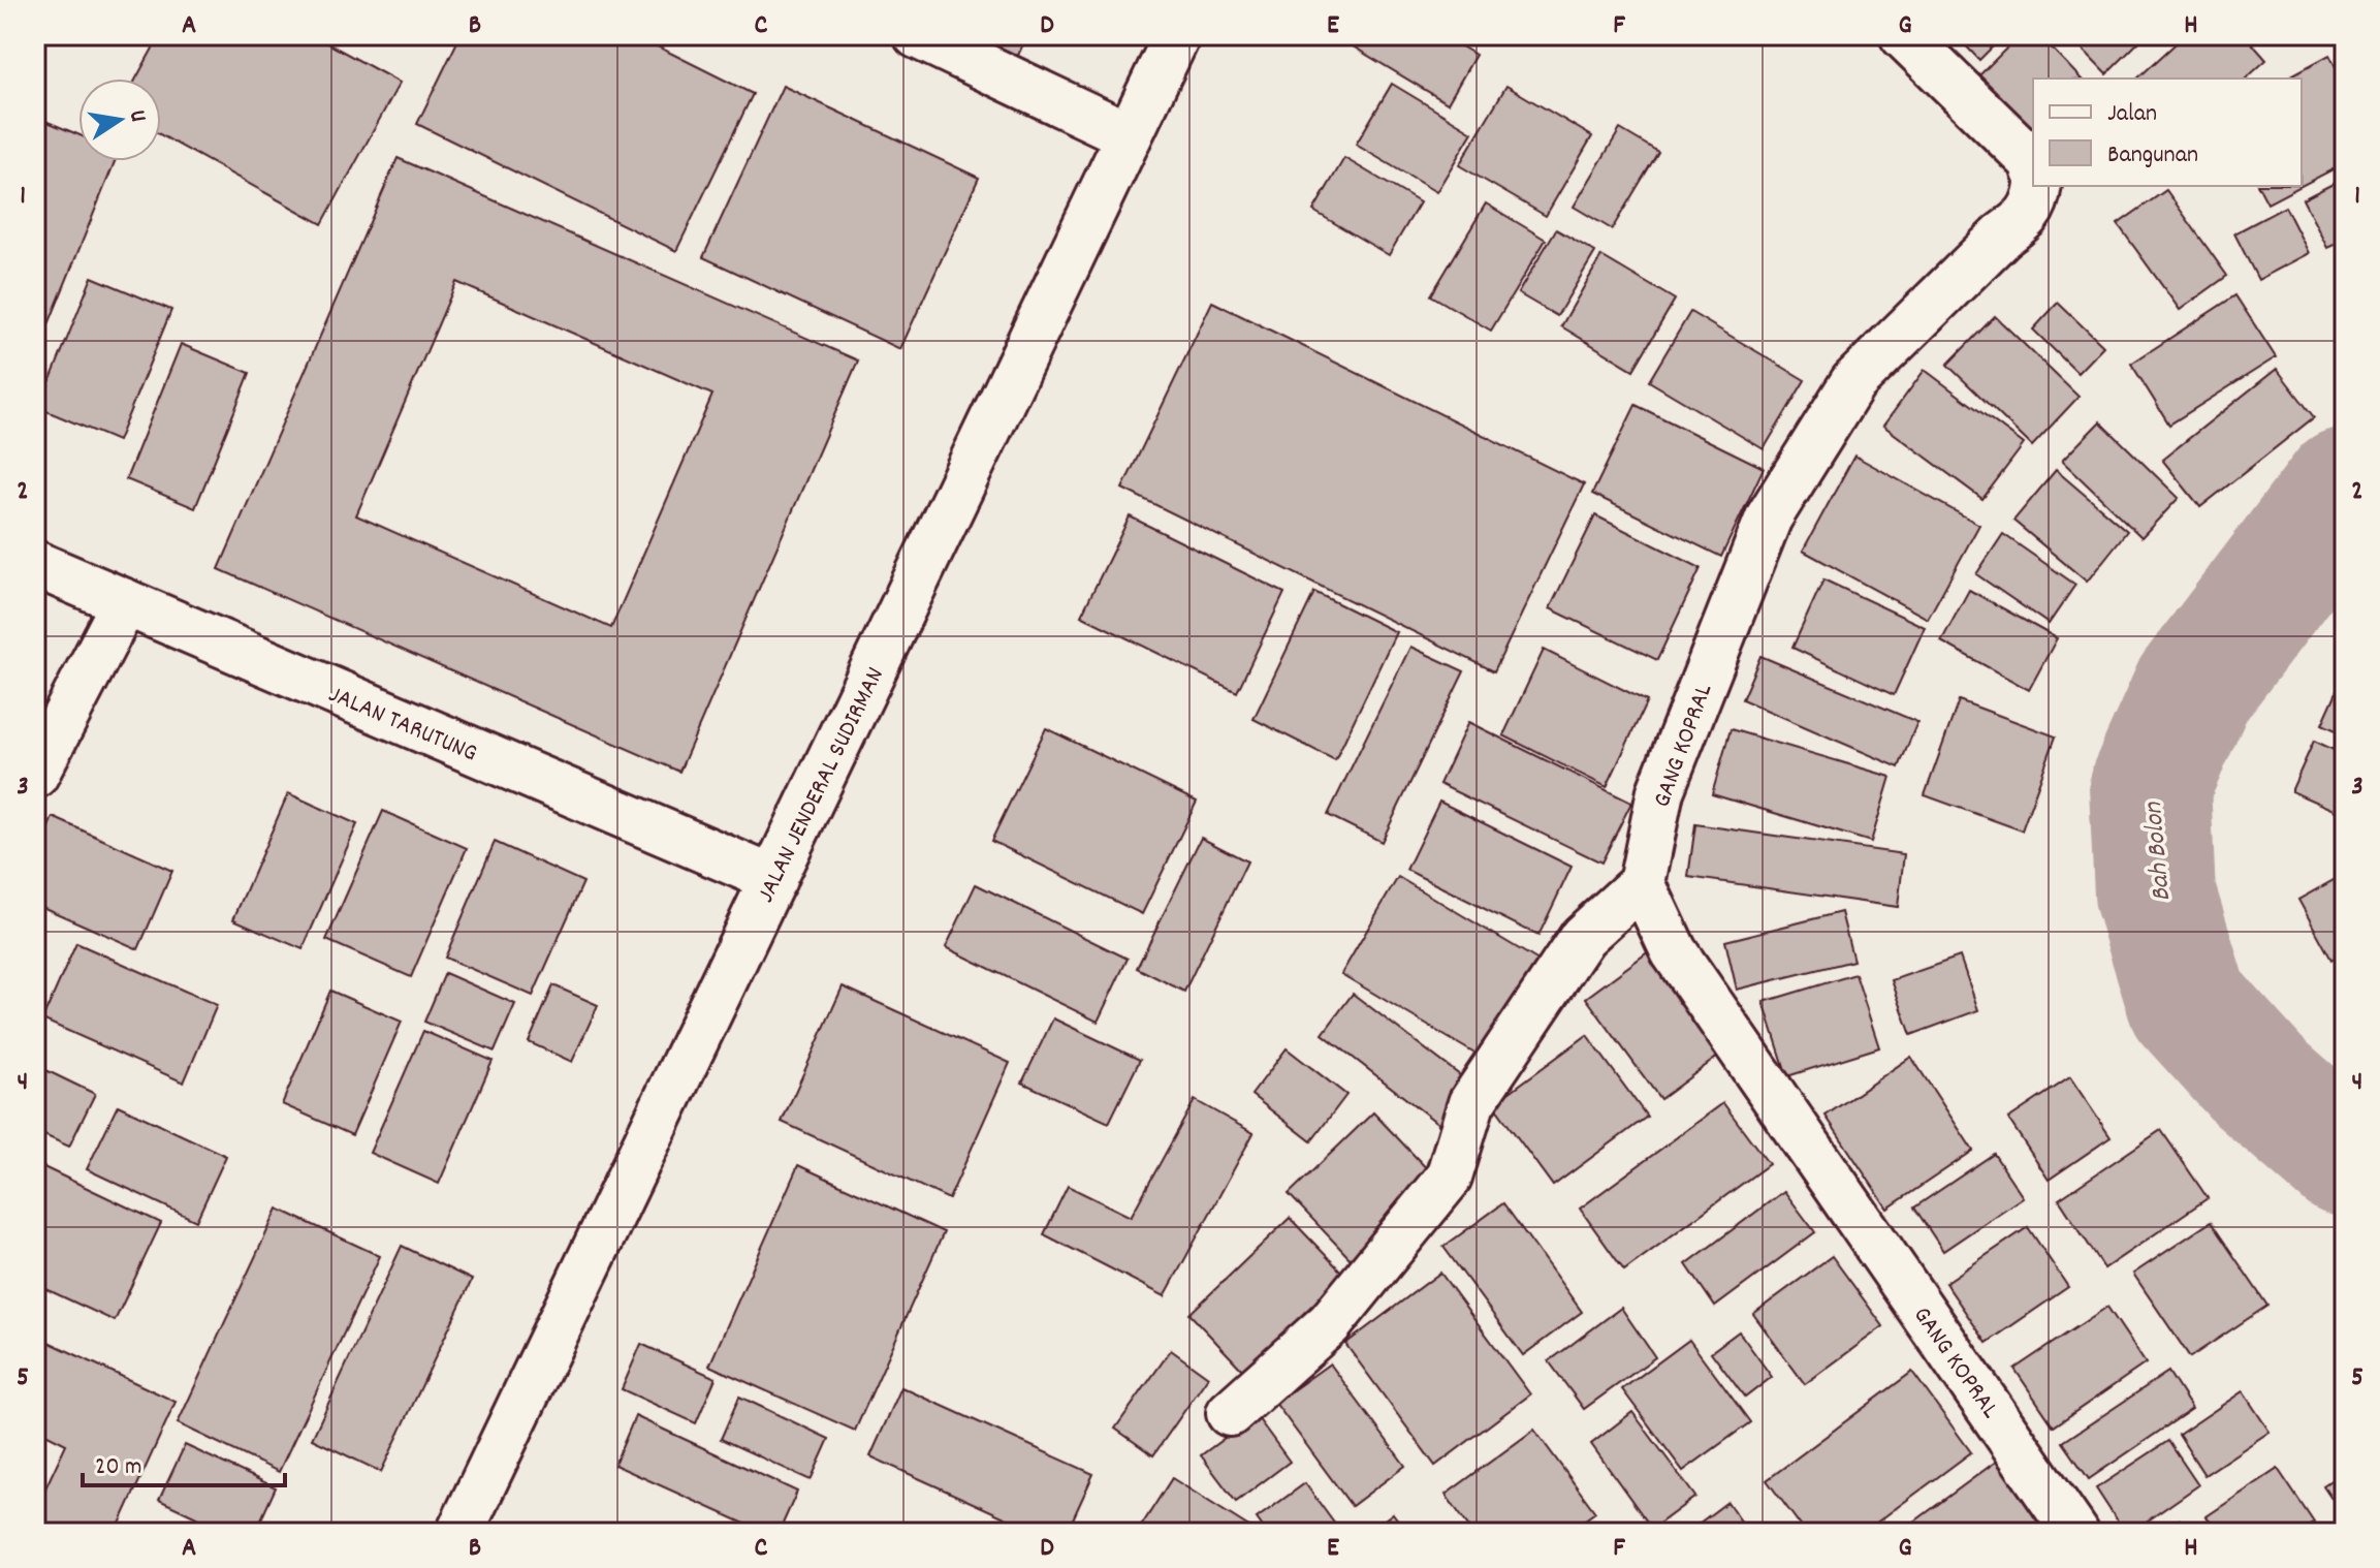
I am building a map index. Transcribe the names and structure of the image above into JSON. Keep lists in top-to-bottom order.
{
  "streets": {
    "street": ["JALAN TARUTUNG", "GANG KOPRAL", "JALAN JENDERAL SUDIRMAN"]
  },
  "crossings": [
    ["JALAN TARUTUNG", "JALAN JENDERAL SUDIRMAN"]
  ],
  "water": ["Bah Bolon"],
  "legend": ["Jalan", "Bangunan"],
  "scale_bar": "20 m",
  "north": "right",
  "grid": {
    "columns": [
      "A",
      "B",
      "C",
      "D",
      "E",
      "F",
      "G",
      "H"
    ],
    "rows": [
      "1",
      "2",
      "3",
      "4",
      "5"
    ]
  }
}
